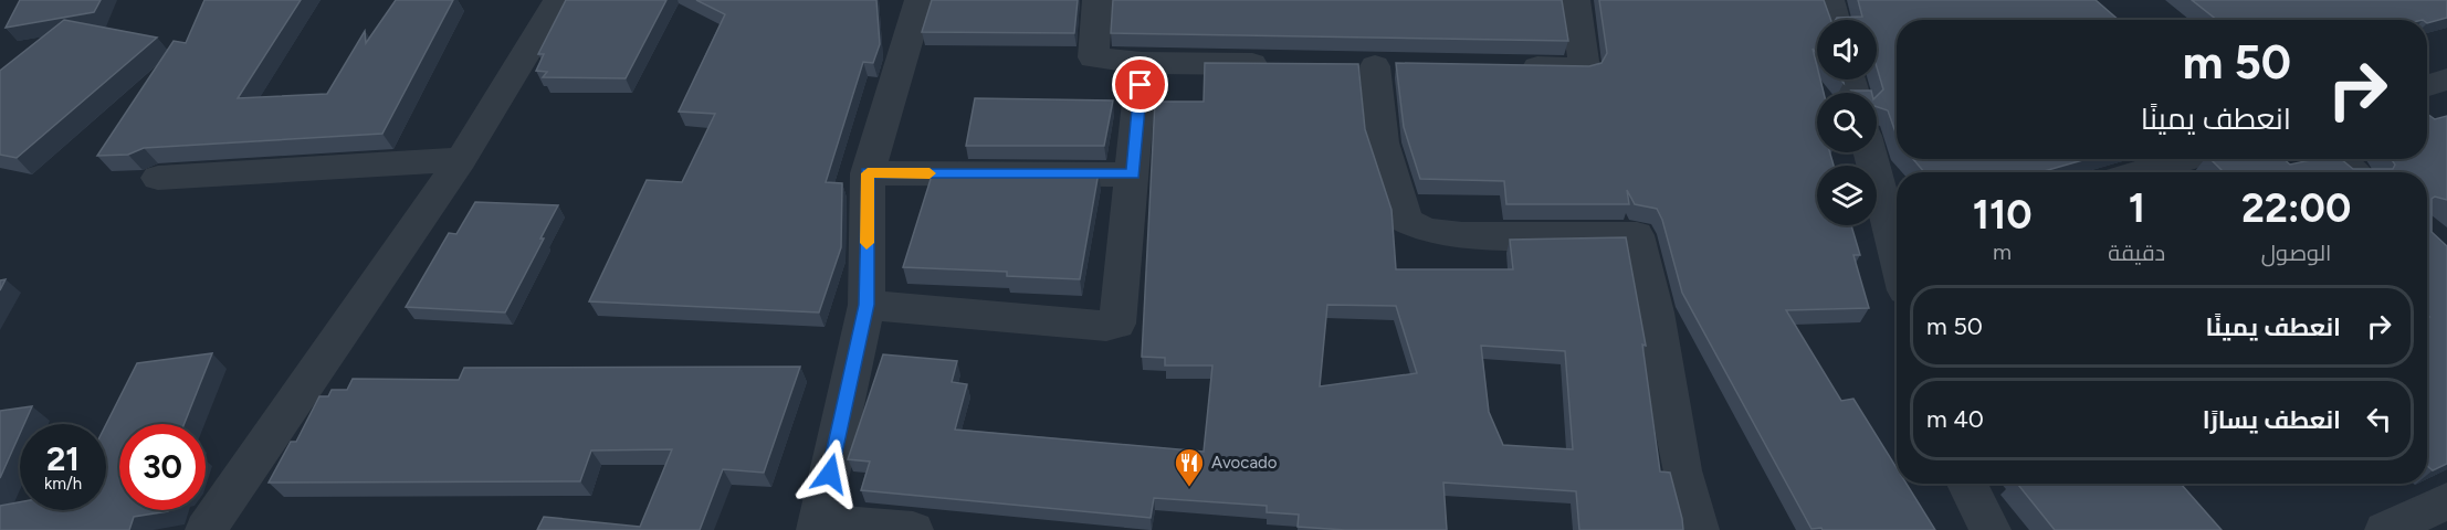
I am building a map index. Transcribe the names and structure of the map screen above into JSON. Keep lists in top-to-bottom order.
{
  "places": {
    "restaurant": ["Avocado"]
  },
  "page": {
    "turn": ["50 m", "انعطف يمينًا"],
    "eta": [
      "22:00",
      "الوصول",
      "1",
      "دقيقة",
      "110",
      "m"
    ],
    "list": [
      {
        "name": "انعطف يمينًا",
        "value": "50 m"
      },
      {
        "name": "انعطف يسارًا",
        "value": "40 m"
      }
    ],
    "speed": "21 km/h",
    "limit": "30"
  }
}
